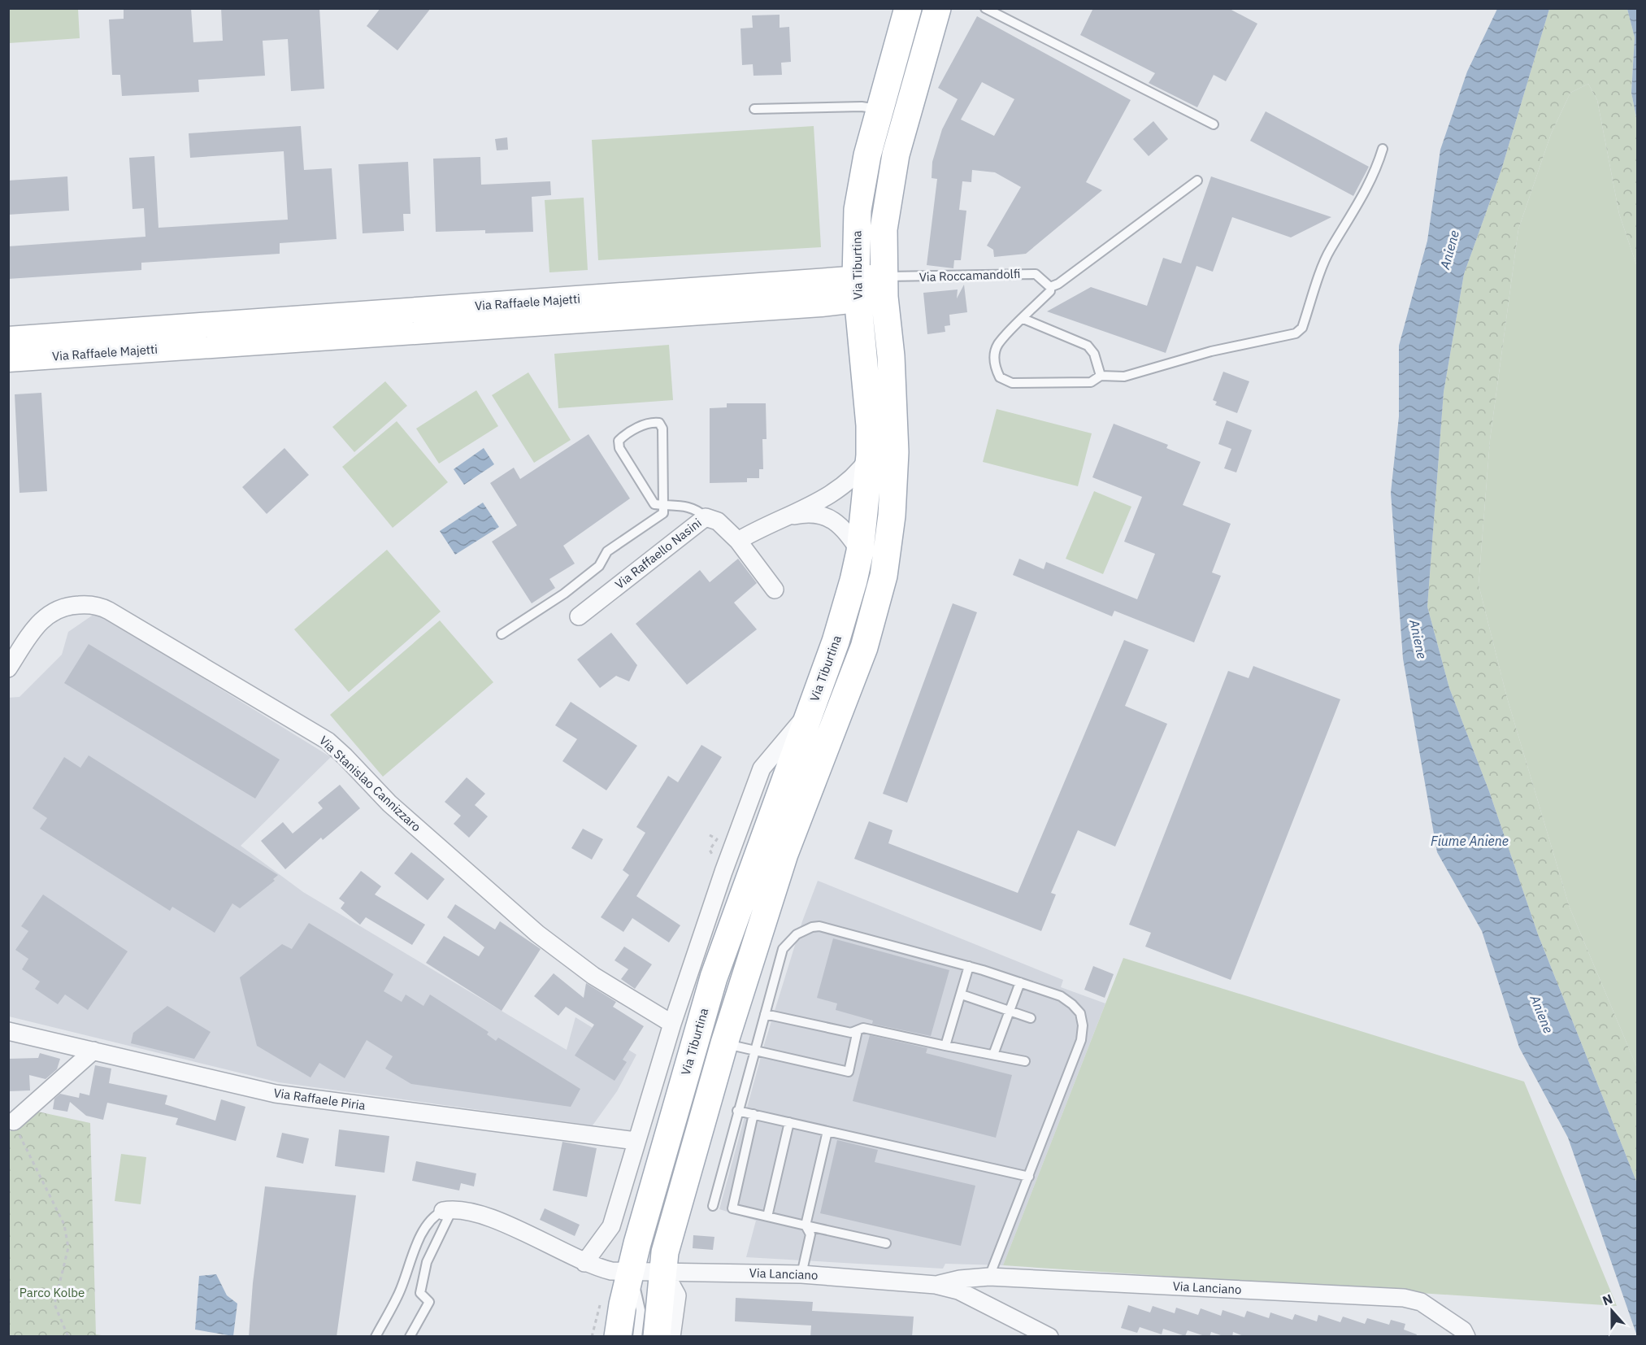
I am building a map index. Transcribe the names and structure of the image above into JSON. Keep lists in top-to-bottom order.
{
  "streets": {
    "main road": ["Via Tiburtina"],
    "street": [
      "Via Roccamandolfi",
      "Via Raffaele Majetti",
      "Via Raffaello Nasini",
      "Via Stanislao Cannizzaro",
      "Via Raffaele Piria",
      "Via Lanciano"
    ]
  },
  "crossings": [
    ["Via Tiburtina", "Via Roccamandolfi"],
    ["Via Tiburtina", "Via Raffaele Majetti"],
    ["Via Tiburtina", "Via Stanislao Cannizzaro"],
    ["Via Tiburtina", "Via Raffaele Piria"],
    ["Via Tiburtina", "Via Lanciano"],
    ["Via Roccamandolfi", "Via Raffaele Majetti"]
  ],
  "water": ["Aniene", "Fiume Aniene"],
  "parks": ["Parco Kolbe"],
  "north": "top"
}
